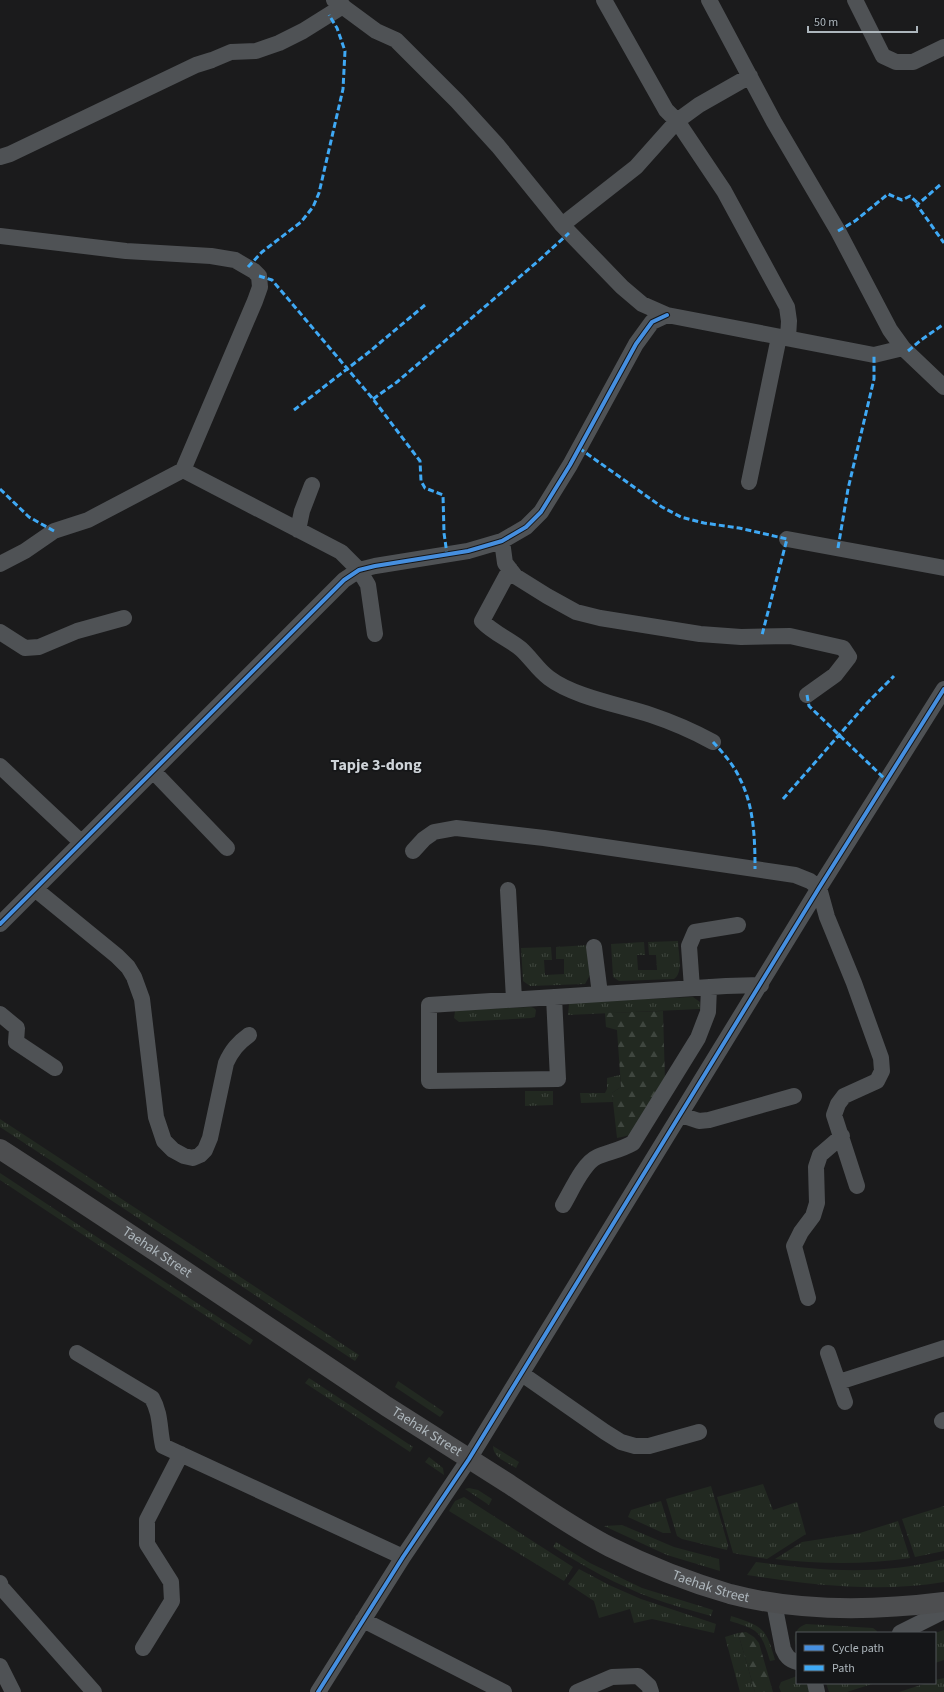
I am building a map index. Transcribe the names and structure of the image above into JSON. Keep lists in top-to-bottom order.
{
  "streets": {
    "main road": ["Taehak Street"]
  },
  "districts": ["Tapje 3-dong"],
  "legend": ["Cycle path", "Path"],
  "scale_bar": "50 m"
}
